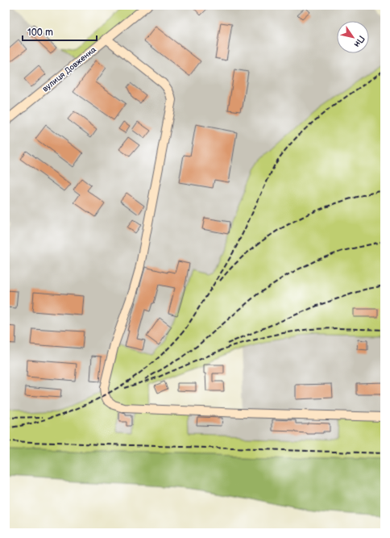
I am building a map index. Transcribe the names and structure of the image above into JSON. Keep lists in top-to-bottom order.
{
  "streets": {
    "street": ["вулиця Довженка"]
  },
  "scale_bar": "100 m",
  "north": "bottom right"
}
